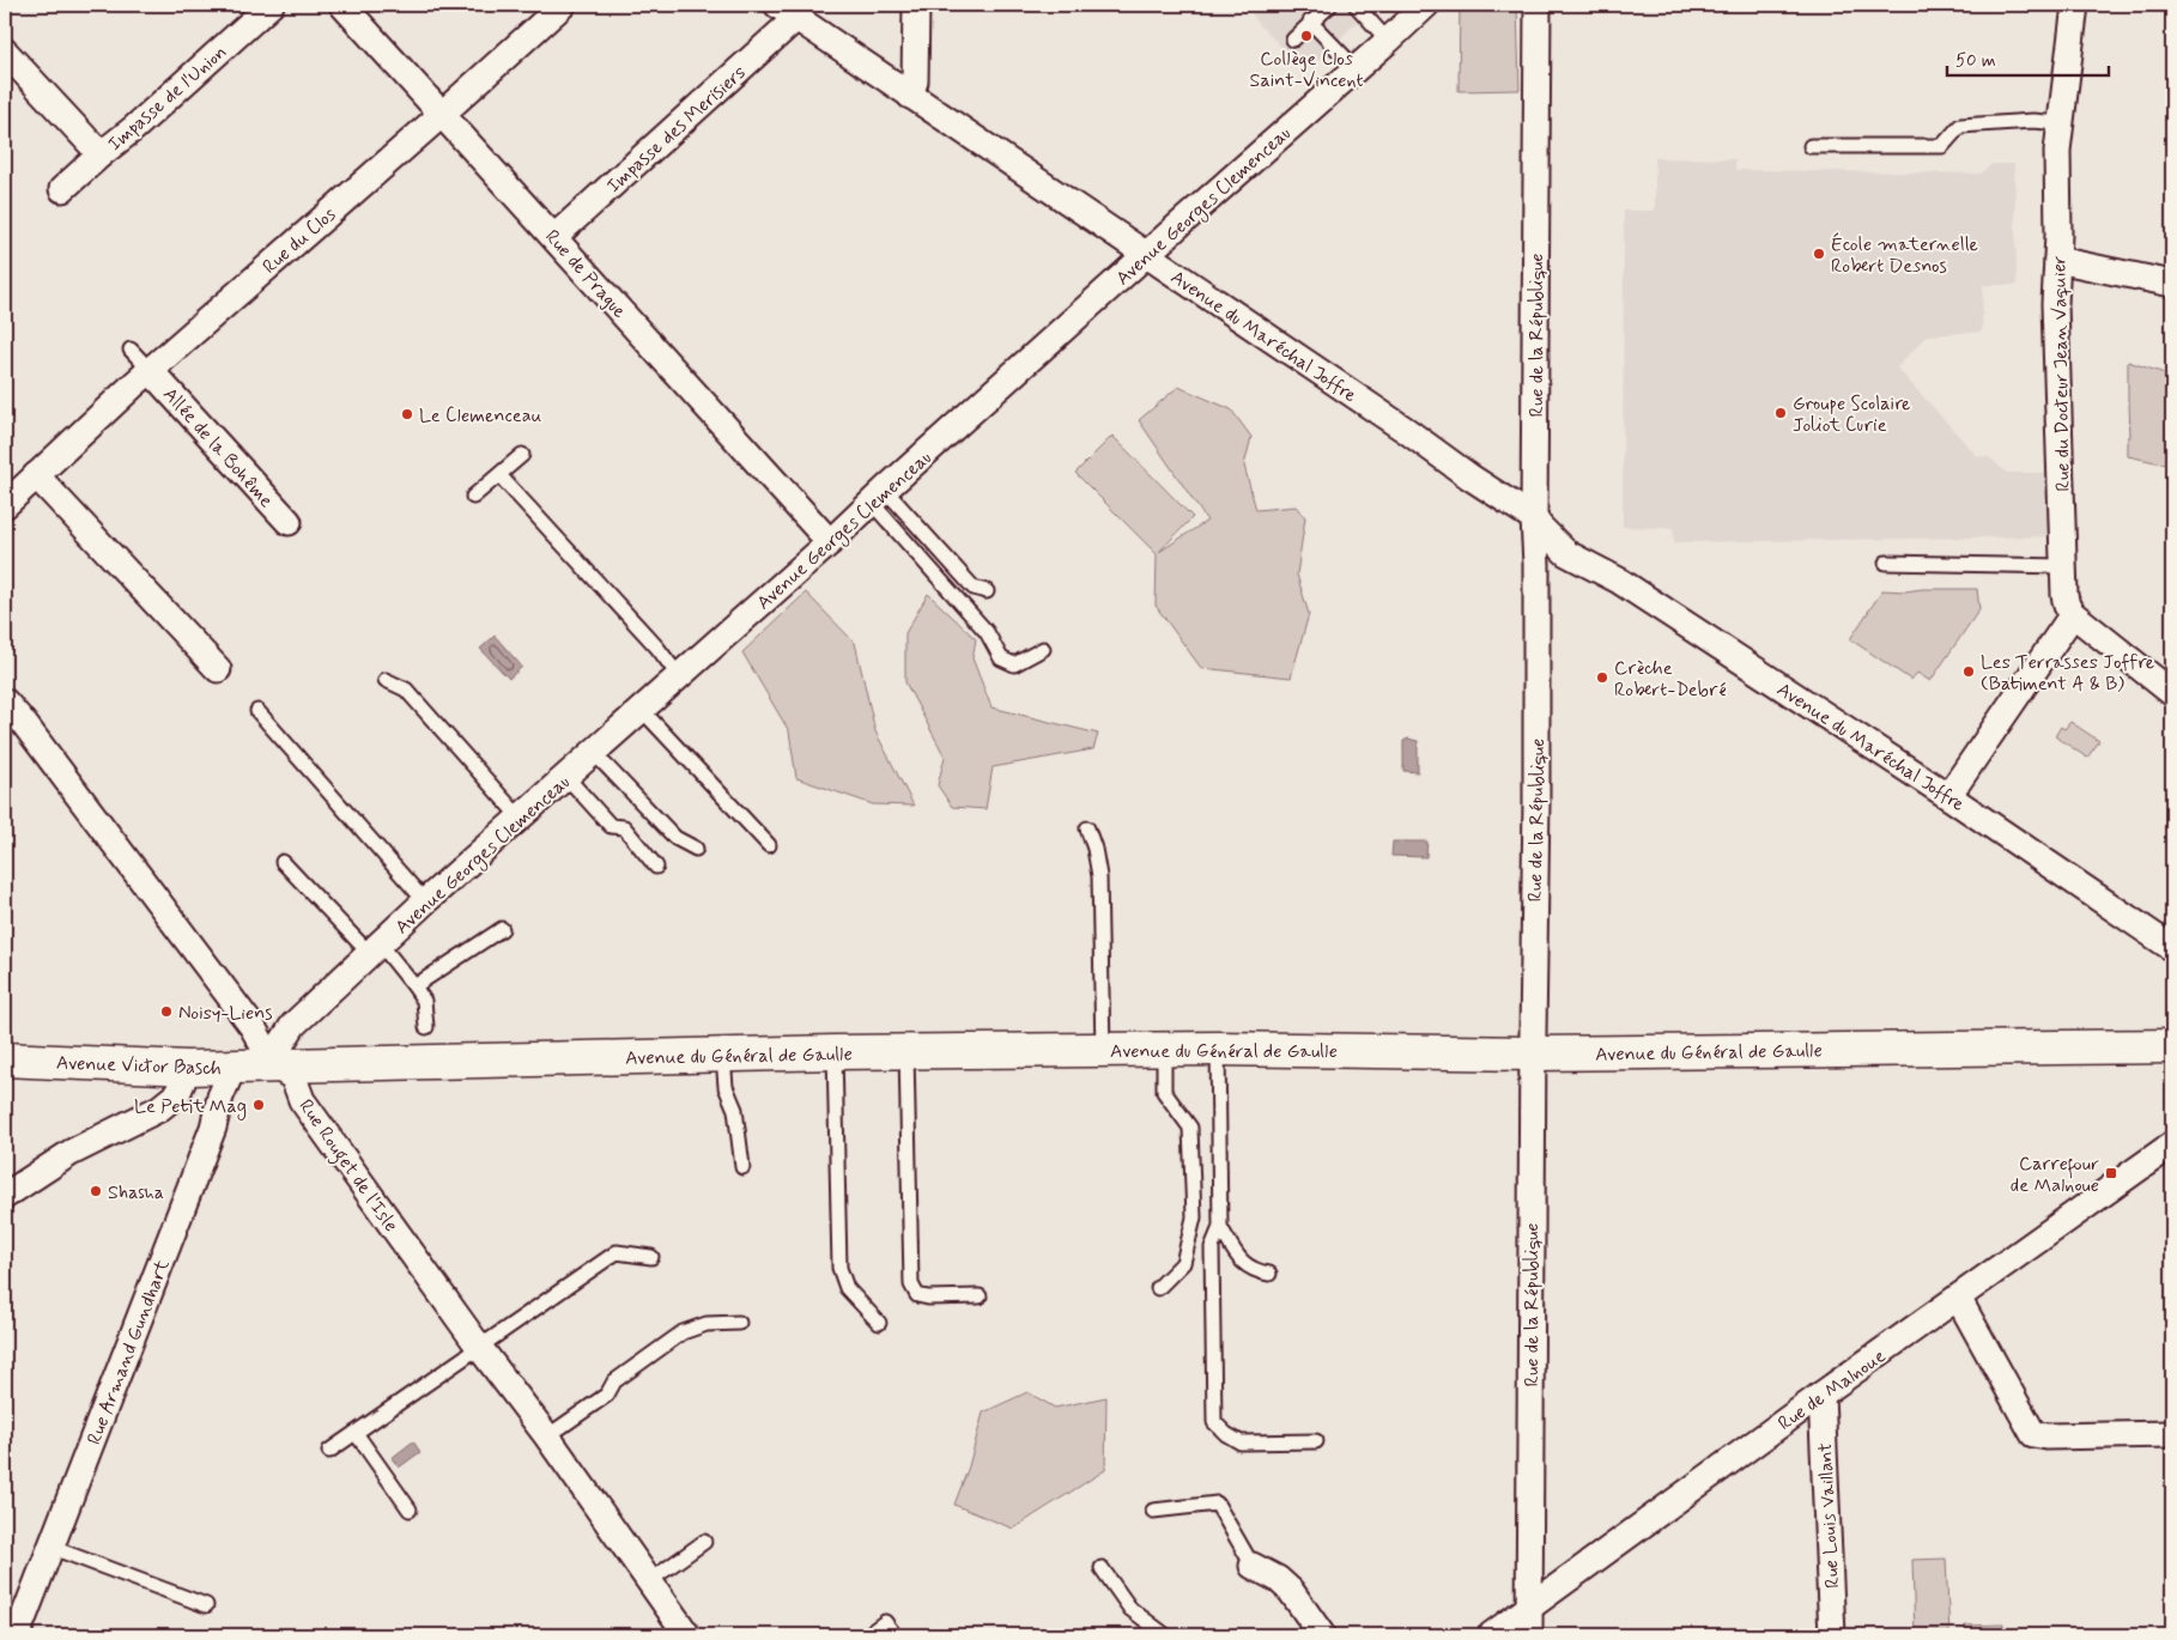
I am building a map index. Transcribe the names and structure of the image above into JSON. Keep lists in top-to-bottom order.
{
  "streets": {
    "street": [
      "Impasse de l'Union",
      "Impasse des Merisiers",
      "Avenue Georges Clemenceau",
      "Rue du Clos",
      "Rue de Prague",
      "Avenue du Maréchal Joffre",
      "Rue de la République",
      "Rue du Docteur Jean Vaquier",
      "Allée de la Bohême",
      "Avenue du Général de Gaulle",
      "Avenue Victor Basch",
      "Rue Rouget de l'Isle",
      "Rue Armand Gundhart",
      "Rue de Malnoue",
      "Rue Louis Vaillant"
    ]
  },
  "crossings": [
    ["Impasse des Merisiers", "Rue de Prague"],
    ["Impasse des Merisiers", "Avenue du Maréchal Joffre"],
    ["Avenue Georges Clemenceau", "Rue de Prague"],
    ["Avenue Georges Clemenceau", "Avenue du Maréchal Joffre"],
    ["Avenue Georges Clemenceau", "Avenue du Général de Gaulle"],
    ["Avenue Georges Clemenceau", "Avenue Victor Basch"],
    ["Avenue Georges Clemenceau", "Rue Rouget de l'Isle"],
    ["Rue du Clos", "Rue de Prague"],
    ["Rue du Clos", "Allée de la Bohême"],
    ["Avenue du Maréchal Joffre", "Rue de la République"],
    ["Rue de la République", "Avenue du Général de Gaulle"],
    ["Rue de la République", "Rue de Malnoue"],
    ["Avenue du Général de Gaulle", "Avenue Victor Basch"],
    ["Avenue du Général de Gaulle", "Rue Rouget de l'Isle"],
    ["Avenue Victor Basch", "Rue Rouget de l'Isle"],
    ["Avenue Victor Basch", "Rue Armand Gundhart"],
    ["Rue de Malnoue", "Rue Louis Vaillant"]
  ],
  "places": {
    "other": [
      "Collège Clos Saint-Vincent",
      "École maternelle Robert Desnos",
      "Groupe Scolaire Joliot Curie",
      "Le Clemenceau",
      "Les Terrasses Joffre (Batiment A & B)",
      "Crèche Robert-Debré",
      "Noisy-Liens",
      "Le Petit Mag",
      "Shasha"
    ],
    "transit": ["Carrefour de Malnoue"]
  },
  "scale_bar": "50 m"
}
